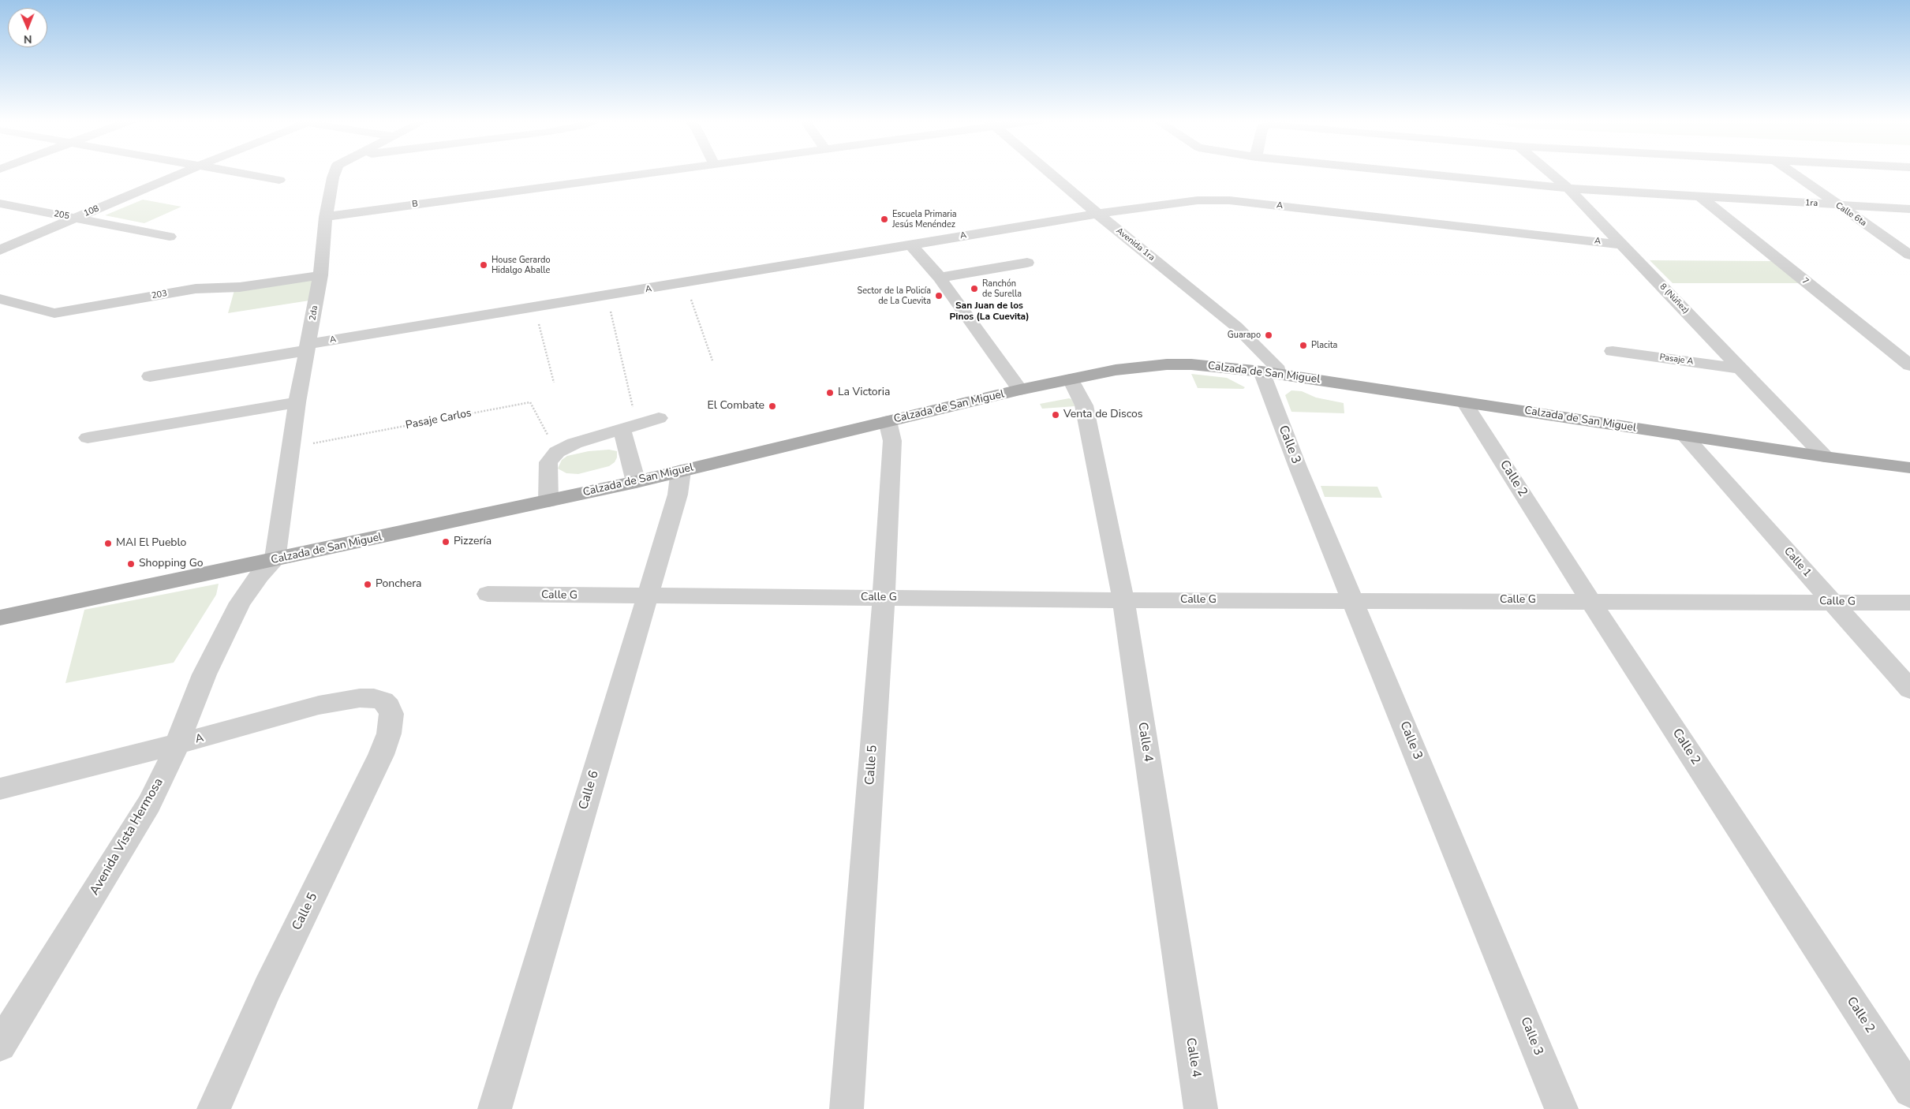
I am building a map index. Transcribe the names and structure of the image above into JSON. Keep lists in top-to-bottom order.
{
  "streets": {
    "main road": ["Calzada de San Miguel"],
    "street": [
      "1ra",
      "B",
      "A",
      "108",
      "Calle 6ta",
      "205",
      "Avenida 1ra",
      "7",
      "203",
      "8 (Núñez)",
      "2da",
      "Pasaje A",
      "Calle 3",
      "Calle 2",
      "Calle 1",
      "Calle G",
      "Calle 4",
      "Calle 5",
      "Calle 6",
      "Avenida Vista Hermosa"
    ],
    "path": ["Pasaje Carlos"]
  },
  "crossings": [
    ["1ra", "Calle 6ta"],
    ["1ra", "7"],
    ["1ra", "8 (Núñez)"],
    ["B", "2da"],
    ["A", "Avenida 1ra"],
    ["A", "8 (Núñez)"],
    ["A", "2da"],
    ["A", "Calle 5"],
    ["A", "Avenida Vista Hermosa"],
    ["108", "205"],
    ["Avenida 1ra", "Calzada de San Miguel"],
    ["Avenida 1ra", "Calle 3"],
    ["203", "2da"],
    ["8 (Núñez)", "Pasaje A"],
    ["8 (Núñez)", "Calzada de San Miguel"],
    ["2da", "Calzada de San Miguel"],
    ["2da", "Pasaje Carlos"],
    ["2da", "Avenida Vista Hermosa"],
    ["Calzada de San Miguel", "Calle 3"],
    ["Calzada de San Miguel", "Calle 2"],
    ["Calzada de San Miguel", "Calle 1"],
    ["Calzada de San Miguel", "Calle 4"],
    ["Calzada de San Miguel", "Calle 5"],
    ["Calzada de San Miguel", "Calle 6"],
    ["Calzada de San Miguel", "Avenida Vista Hermosa"],
    ["Calle 3", "Calle G"],
    ["Calle 2", "Calle G"],
    ["Calle 1", "Calle G"],
    ["Calle G", "Calle 4"],
    ["Calle G", "Calle 5"],
    ["Calle G", "Calle 6"]
  ],
  "districts": ["San Juan de los Pinos (La Cuevita)"],
  "places": [
    "Escuela Primaria Jesús Menéndez",
    "House Gerardo Hidalgo Aballe",
    "Ranchón de Surella",
    "Sector de la Policía de La Cuevita",
    "Guarapo",
    "Placita",
    "La Victoria",
    "El Combate",
    "Venta de Discos",
    "Pizzería",
    "MAI El Pueblo",
    "Shopping Go",
    "Ponchera"
  ],
  "north": "bottom"
}
